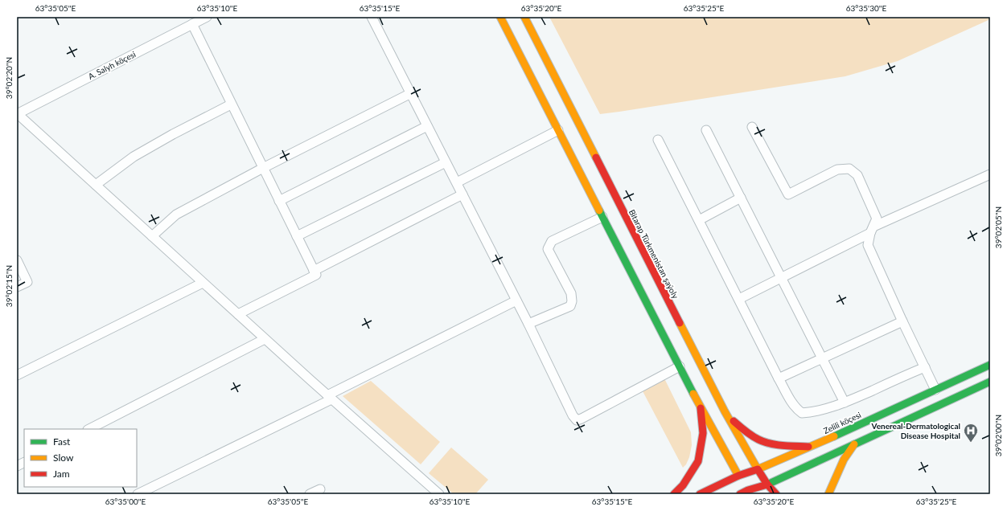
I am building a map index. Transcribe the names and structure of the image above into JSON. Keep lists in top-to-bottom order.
{
  "streets": {
    "main road": ["Bitarap Türkmenistan şaýoly", "Zelili köçesi"],
    "street": ["A. Salyh köçesi"]
  },
  "crossings": [
    ["Bitarap Türkmenistan şaýoly", "Zelili köçesi"]
  ],
  "places": {
    "hospital": ["Venereal-Dermatological Disease Hospital"]
  },
  "legend": ["Fast", "Slow", "Jam"],
  "coordinates": [
    "63°35'05\"E",
    "63°35'10\"E",
    "63°35'15\"E",
    "63°35'20\"E",
    "63°35'25\"E",
    "63°35'30\"E",
    "39°02'20\"N",
    "39°02'05\"N",
    "39°02'15\"N",
    "39°02'00\"N",
    "63°35'00\"E"
  ]
}
